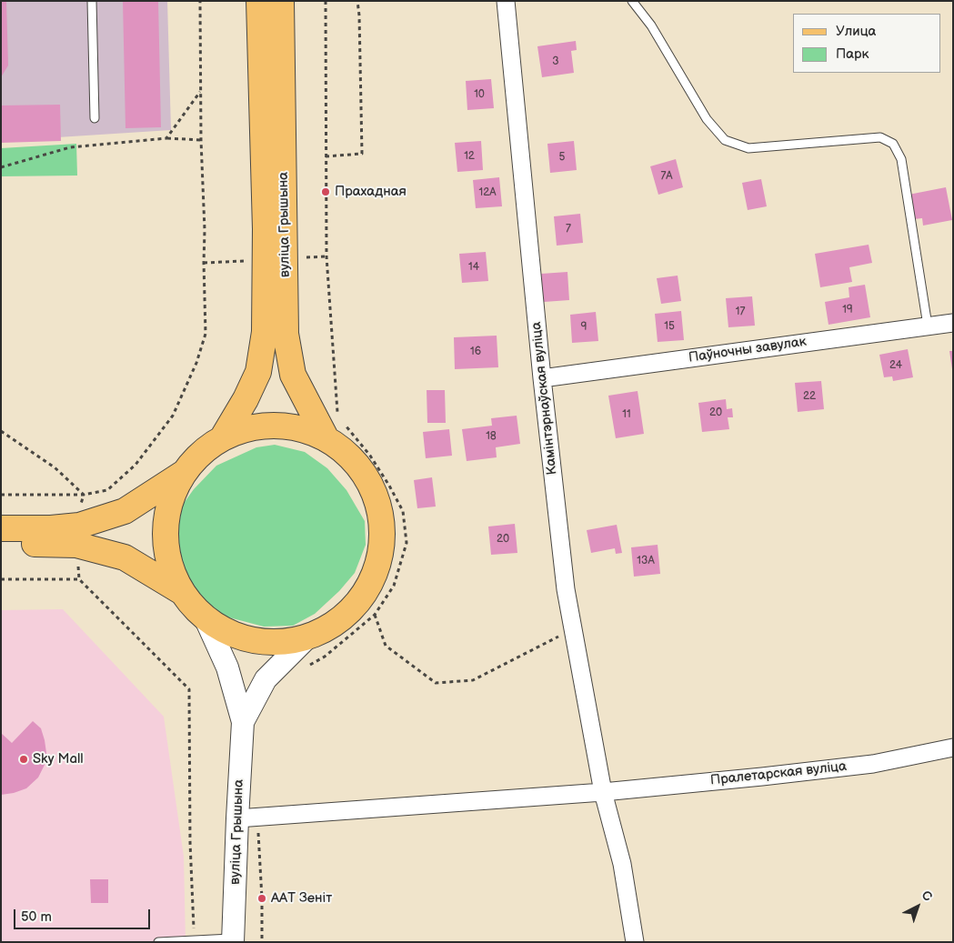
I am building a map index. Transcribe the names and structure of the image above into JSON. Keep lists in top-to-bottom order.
{
  "streets": {
    "main road": ["вуліца Грышына"],
    "street": ["Паўночны завулак", "Камінтэрнаўская вуліца", "Пралетарская вуліца"]
  },
  "crossings": [
    ["вуліца Грышына", "Пралетарская вуліца"],
    ["Паўночны завулак", "Камінтэрнаўская вуліца"],
    ["Камінтэрнаўская вуліца", "Пралетарская вуліца"]
  ],
  "places": ["Прахадная", "Sky Mall", "ААТ Зеніт"],
  "house_numbers": [
    "3",
    "10",
    "12",
    "5",
    "7А",
    "12А",
    "7",
    "14",
    "19",
    "17",
    "15",
    "9",
    "16",
    "24",
    "22",
    "20",
    "11",
    "18",
    "20",
    "13А"
  ],
  "legend": ["Улица", "Парк"],
  "scale_bar": "50 m",
  "north": "top right"
}
